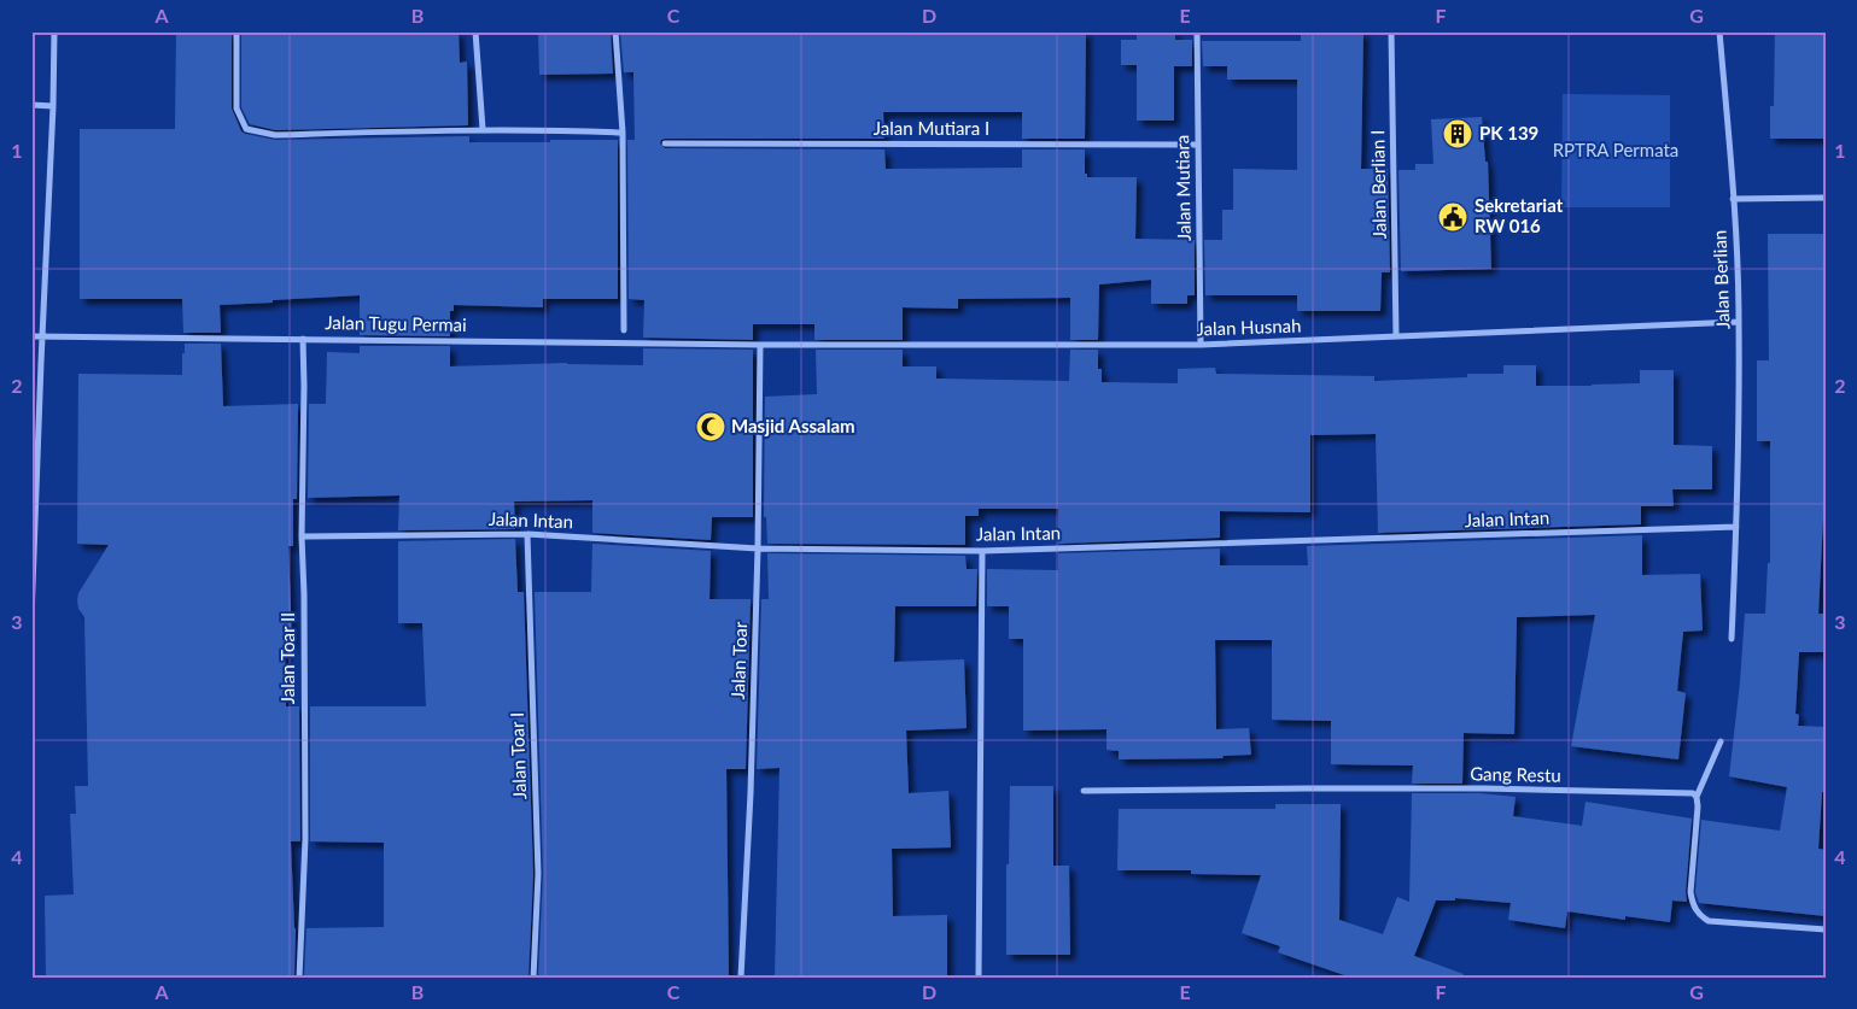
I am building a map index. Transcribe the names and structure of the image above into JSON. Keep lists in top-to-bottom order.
{
  "streets": {
    "street": [
      "Jalan Mutiara I",
      "Jalan Berlian I",
      "Jalan Mutiara",
      "Jalan Berlian",
      "Jalan Tugu Permai",
      "Jalan Husnah",
      "Jalan Intan",
      "Jalan Toar II",
      "Jalan Toar",
      "Jalan Toar I",
      "Gang Restu"
    ]
  },
  "crossings": [
    ["Jalan Mutiara I", "Jalan Mutiara"],
    ["Jalan Berlian I", "Jalan Husnah"],
    ["Jalan Mutiara", "Jalan Husnah"],
    ["Jalan Berlian", "Jalan Husnah"],
    ["Jalan Berlian", "Jalan Intan"],
    ["Jalan Tugu Permai", "Jalan Husnah"],
    ["Jalan Tugu Permai", "Jalan Toar II"],
    ["Jalan Tugu Permai", "Jalan Toar"],
    ["Jalan Husnah", "Jalan Toar"],
    ["Jalan Intan", "Jalan Toar II"],
    ["Jalan Intan", "Jalan Toar"],
    ["Jalan Intan", "Jalan Toar I"]
  ],
  "parks": ["RPTRA Permata"],
  "places": {
    "building": ["PK 139"],
    "public building": ["Sekretariat RW 016"],
    "mosque": ["Masjid Assalam"]
  },
  "grid": {
    "columns": [
      "A",
      "B",
      "C",
      "D",
      "E",
      "F",
      "G"
    ],
    "rows": [
      "1",
      "2",
      "3",
      "4"
    ]
  }
}
